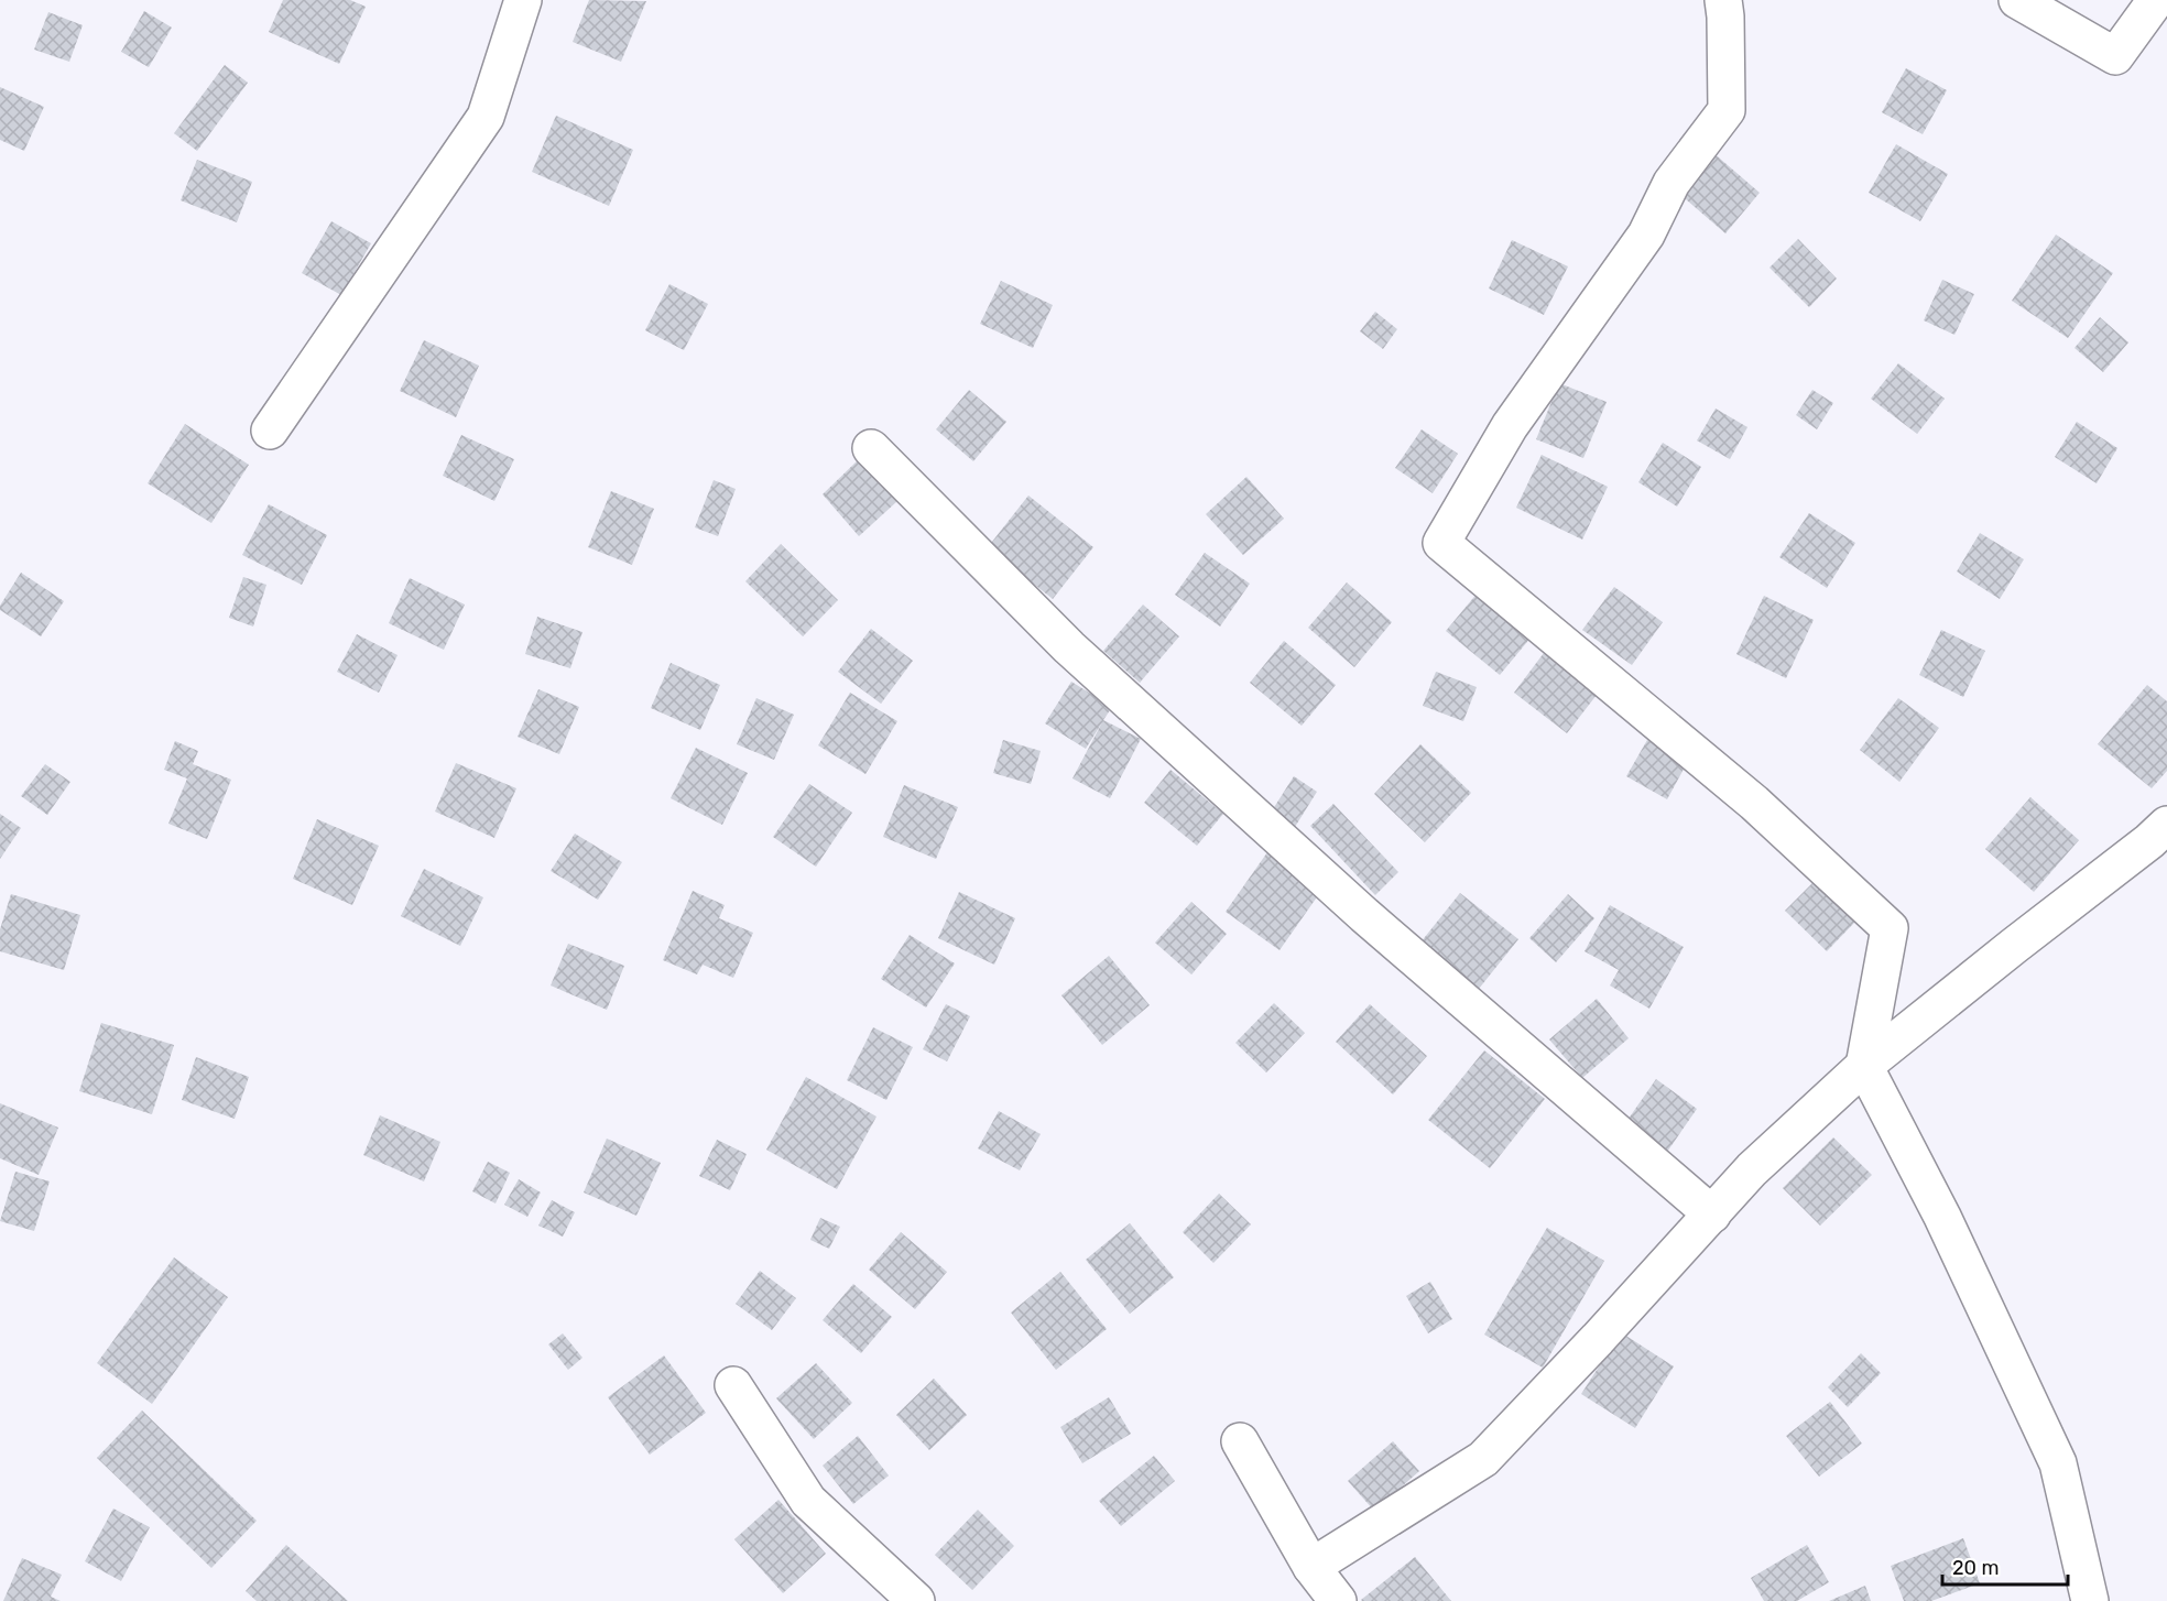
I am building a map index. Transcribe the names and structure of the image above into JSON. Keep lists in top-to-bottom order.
{
  "scale_bar": "20 m"
}
